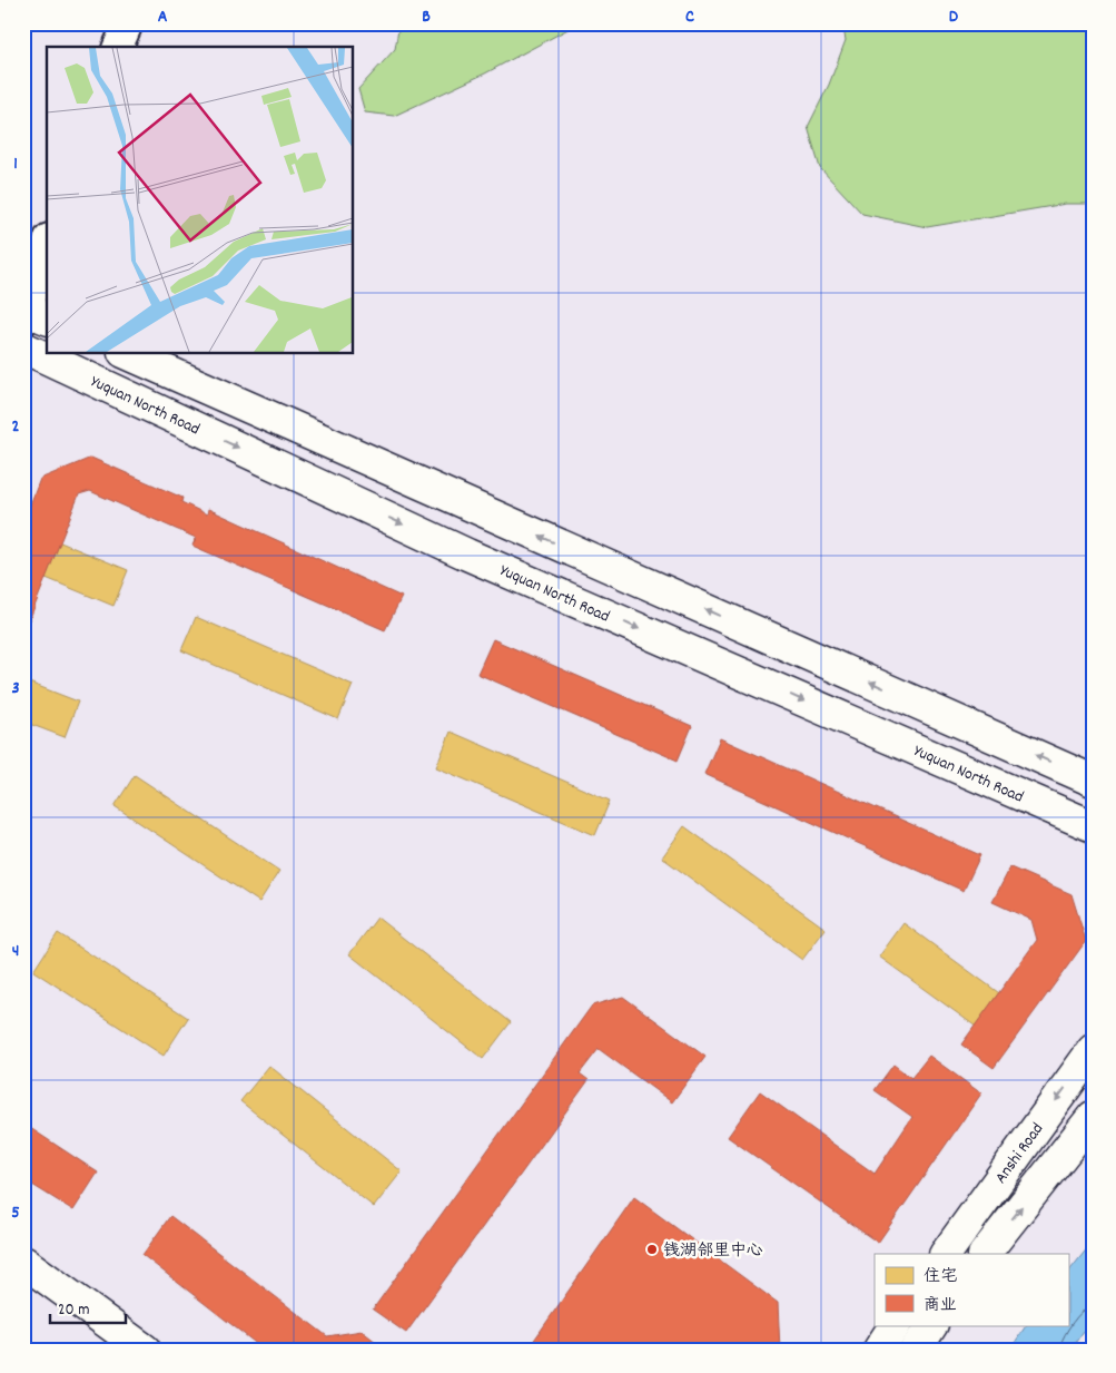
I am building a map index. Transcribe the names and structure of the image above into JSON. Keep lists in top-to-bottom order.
{
  "streets": {
    "street": ["Yuquan North Road", "Anshi Road"]
  },
  "places": ["钱湖邻里中心"],
  "legend": ["住宅", "商业"],
  "scale_bar": "20 m",
  "grid": {
    "columns": [
      "A",
      "B",
      "C",
      "D"
    ],
    "rows": [
      "1",
      "2",
      "3",
      "4",
      "5"
    ]
  }
}
